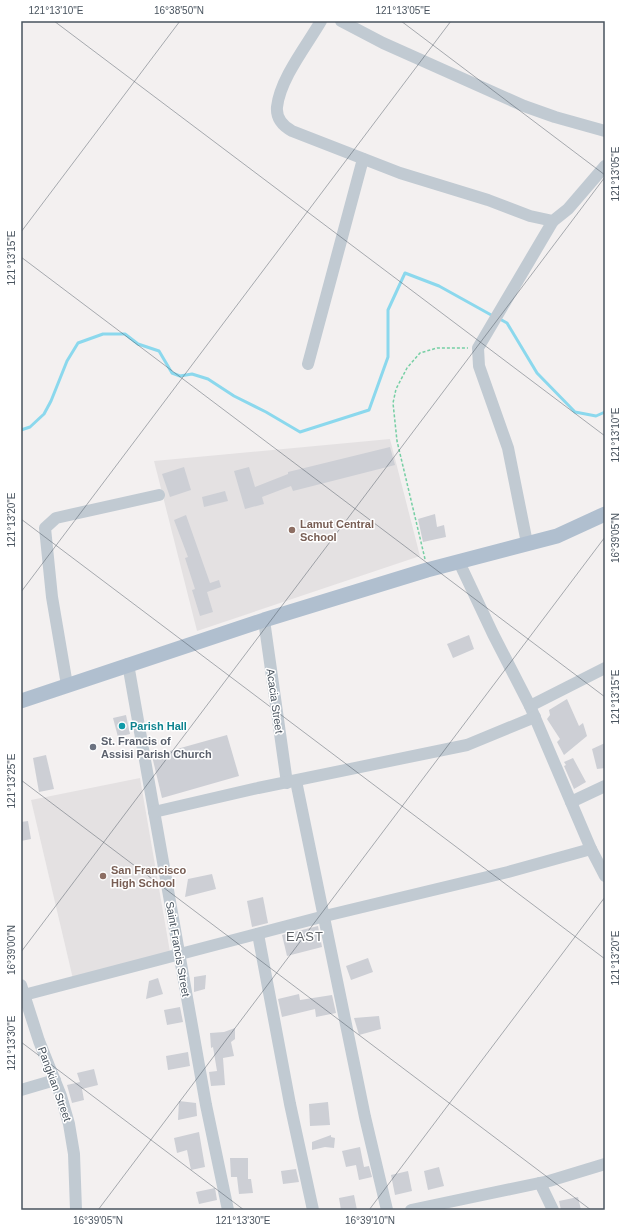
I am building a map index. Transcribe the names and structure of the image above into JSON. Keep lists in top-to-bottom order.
{
  "streets": {
    "street": ["Acacia Street", "Saint Francis Street", "Pangkian Street"]
  },
  "districts": ["EAST"],
  "places": [
    "Lamut Central School",
    "Parish Hall",
    "St. Francis of Assisi Parish Church",
    "San Francisco High School"
  ],
  "coordinates": [
    "121°13'10\"E",
    "16°38'50\"N",
    "121°13'05\"E",
    "121°13'15\"E",
    "121°13'20\"E",
    "16°39'05\"N",
    "121°13'25\"E",
    "16°39'00\"N",
    "121°13'30\"E",
    "16°39'10\"N"
  ]
}
